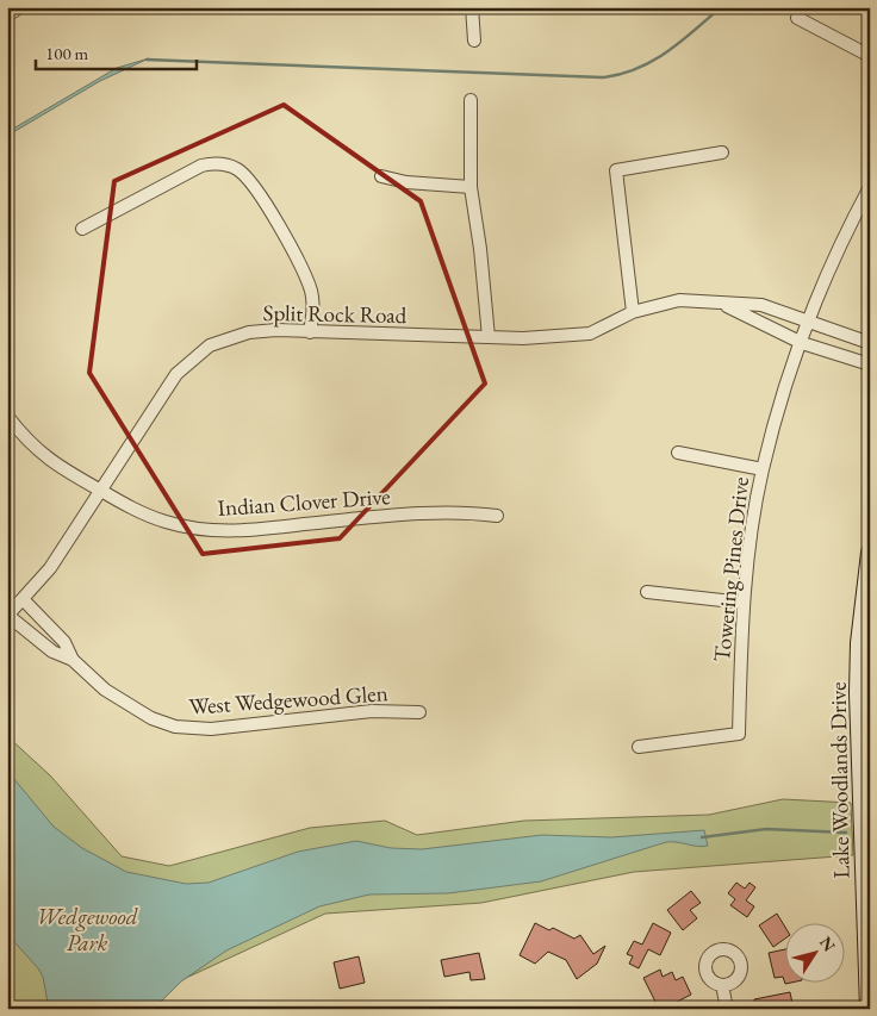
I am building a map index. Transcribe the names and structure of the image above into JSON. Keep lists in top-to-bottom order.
{
  "streets": {
    "main road": ["Lake Woodlands Drive"],
    "street": [
      "Split Rock Road",
      "Indian Clover Drive",
      "Towering Pines Drive",
      "West Wedgewood Glen"
    ]
  },
  "crossings": [
    ["Split Rock Road", "Indian Clover Drive"],
    ["Split Rock Road", "Towering Pines Drive"],
    ["Split Rock Road", "West Wedgewood Glen"]
  ],
  "parks": ["Wedgewood Park"],
  "scale_bar": "100 m",
  "north": "top right"
}
